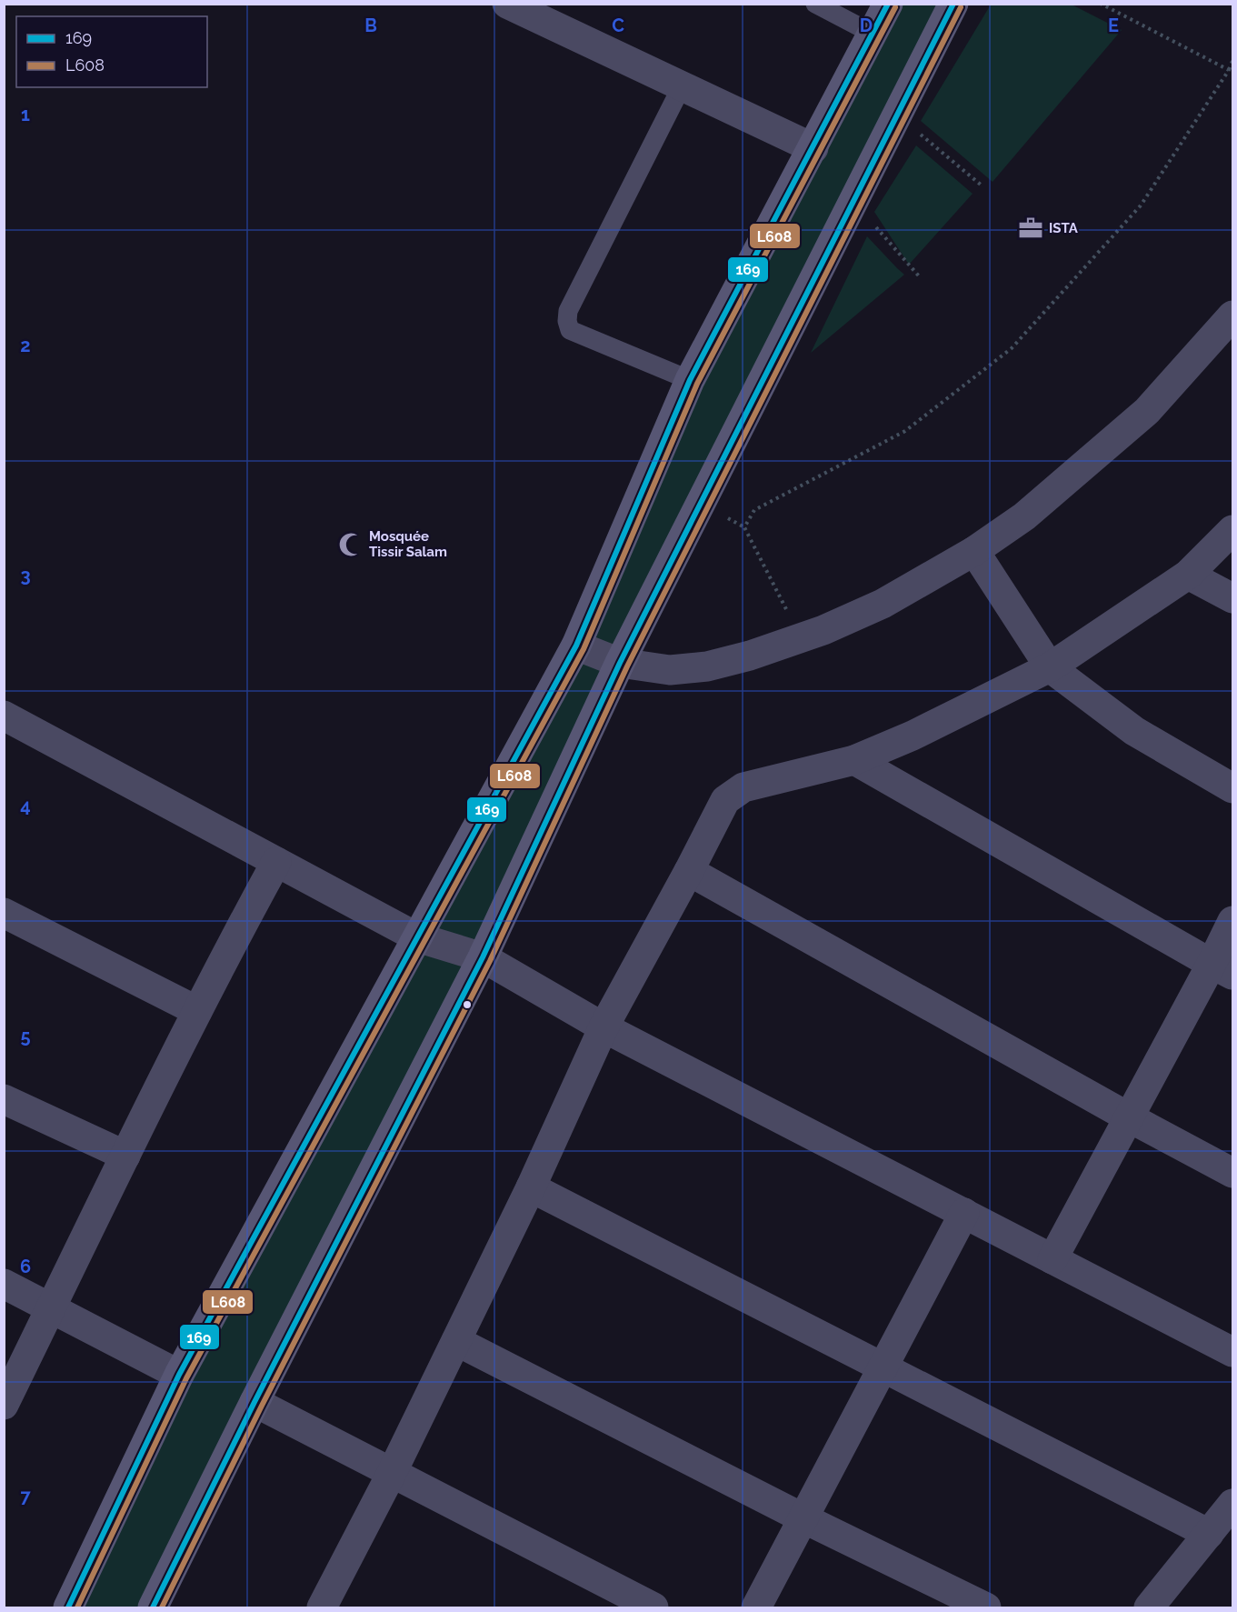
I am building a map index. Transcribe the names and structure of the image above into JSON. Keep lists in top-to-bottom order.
{
  "places": {
    "office": ["ISTA"],
    "mosque": ["Mosquée Tissir Salam"]
  },
  "lines": ["transit line 169", "transit line L608"],
  "legend": ["169", "L608"],
  "grid": {
    "columns": [
      "B",
      "C",
      "D",
      "E"
    ],
    "rows": [
      "1",
      "2",
      "3",
      "4",
      "5",
      "6",
      "7"
    ]
  }
}
